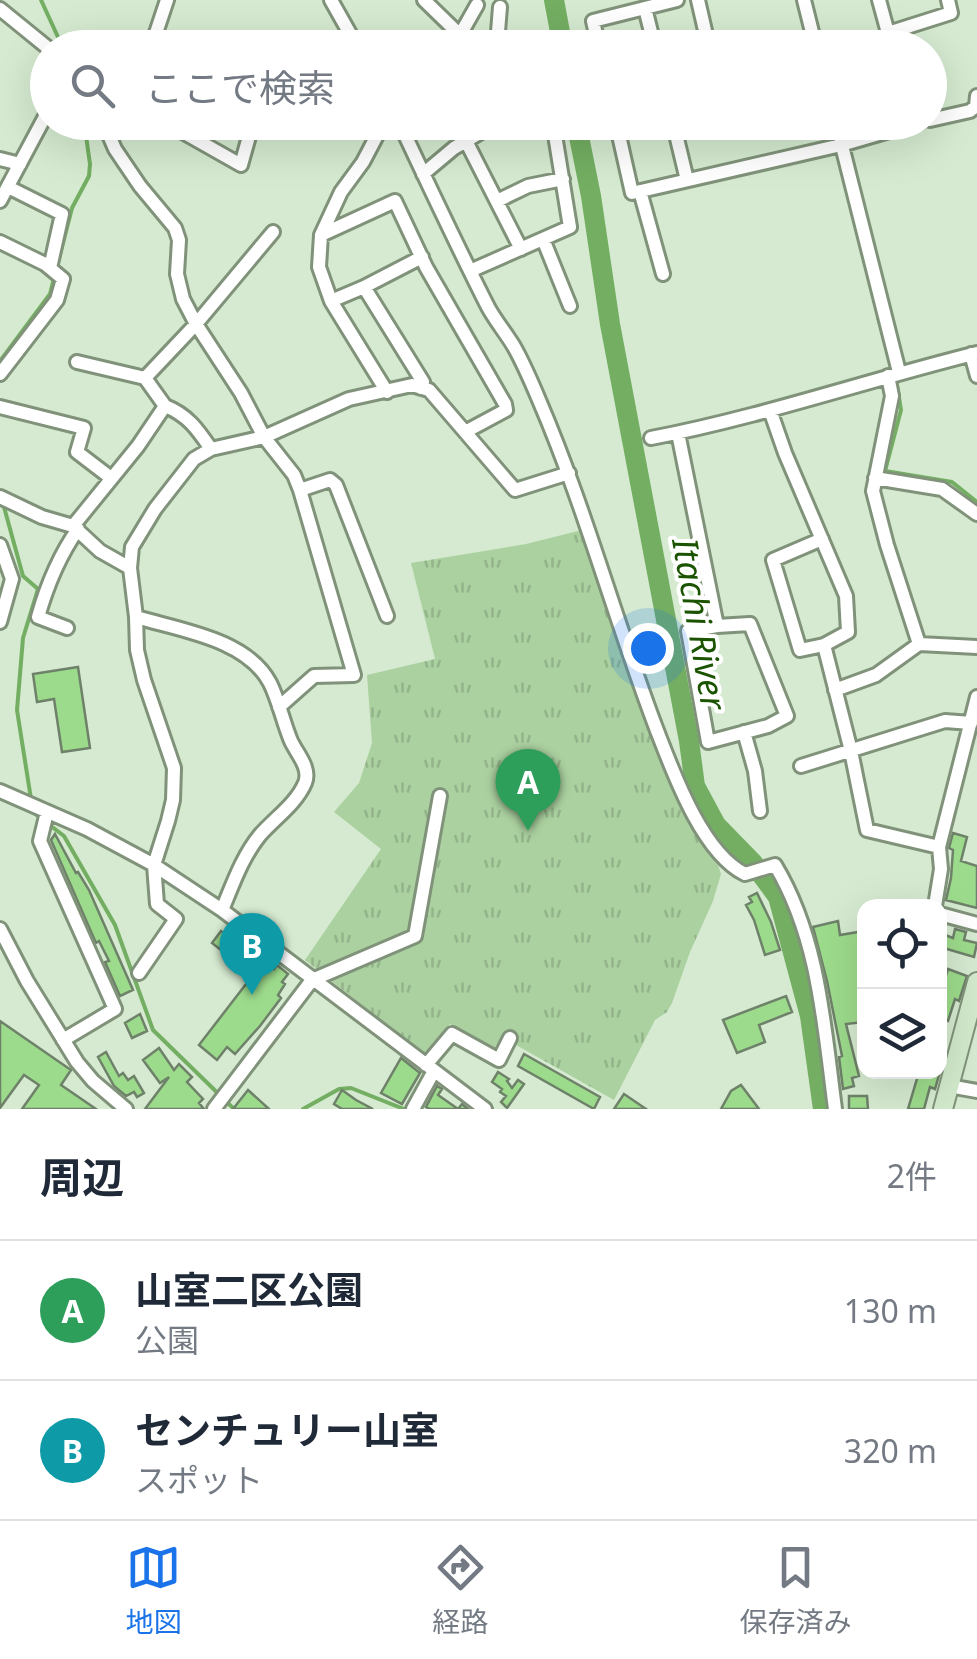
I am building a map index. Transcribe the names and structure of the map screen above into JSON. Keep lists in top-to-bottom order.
{
  "water": ["Itachi River"],
  "page": {
    "search": "ここで検索",
    "pins": ["A", "B"],
    "heading": ["周辺", "2件"],
    "list": [
      {
        "mark": "A",
        "name": "山室二区公園",
        "note": "公園",
        "value": "130 m"
      },
      {
        "mark": "B",
        "name": "センチュリー山室",
        "note": "スポット",
        "value": "320 m"
      }
    ],
    "nav": ["地図", "経路", "保存済み"]
  }
}
